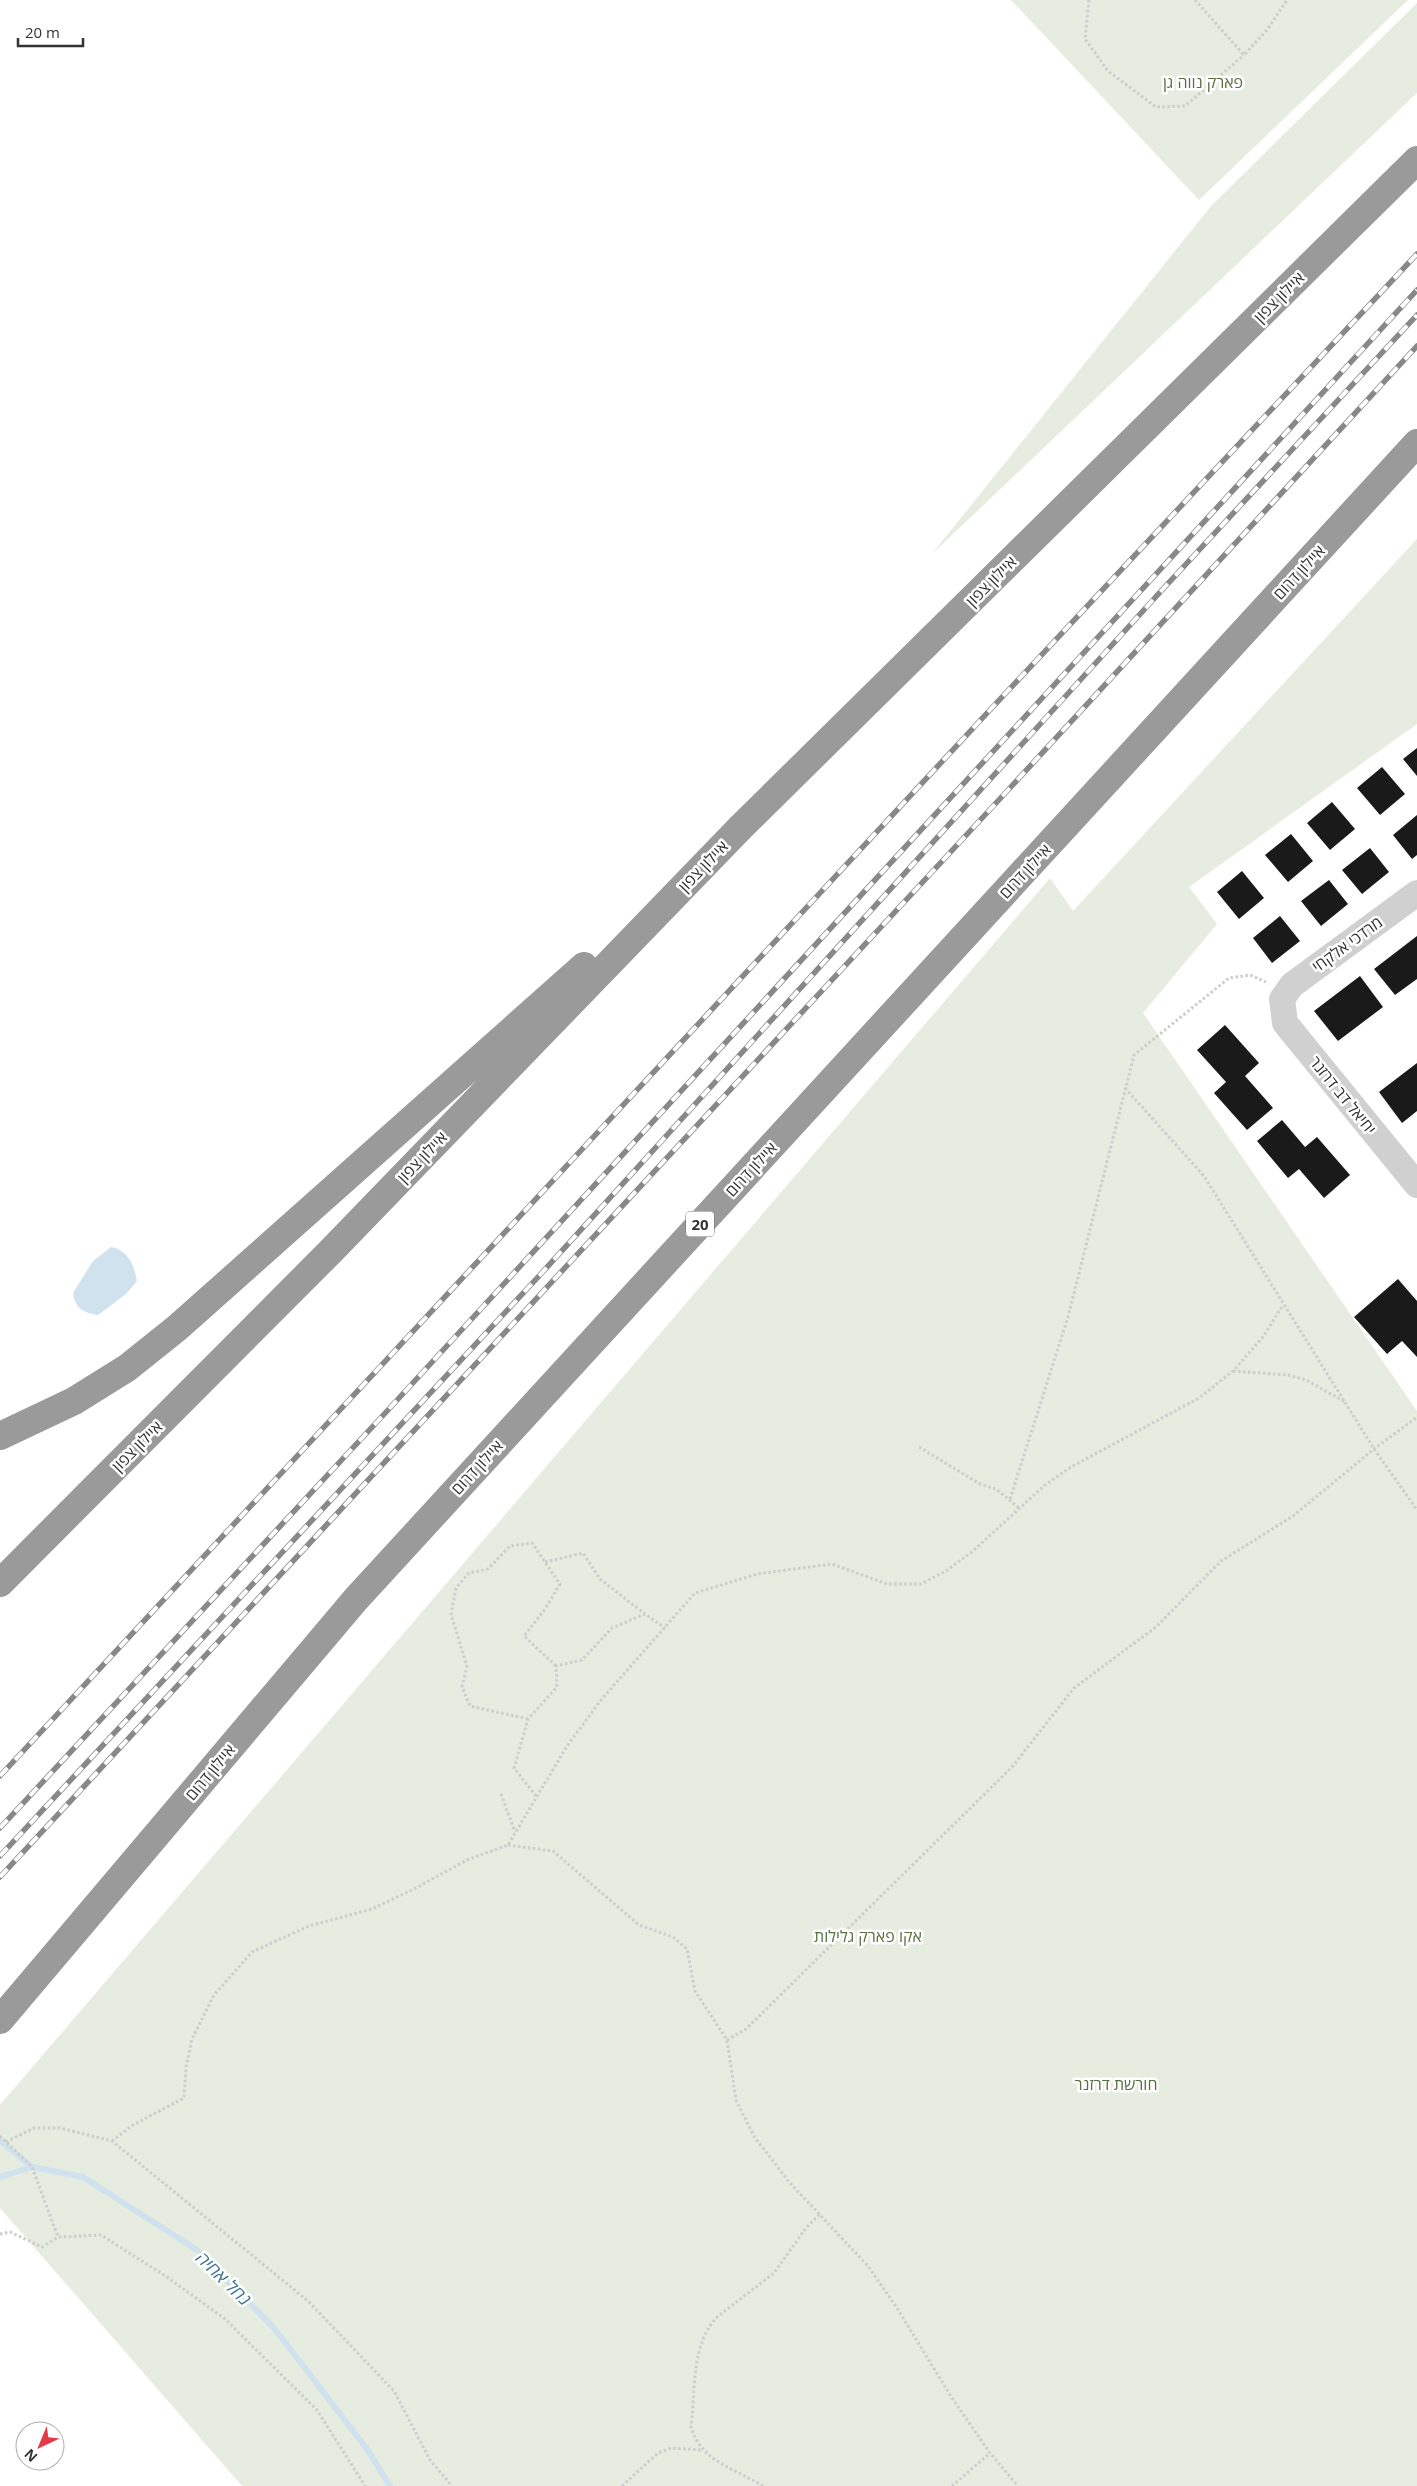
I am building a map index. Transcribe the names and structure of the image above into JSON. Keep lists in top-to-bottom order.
{
  "streets": {
    "highway": ["איילון צפון", "איילון דרום", "20"],
    "street": ["מרדכי אלקחי", "יחיאל דב דרזנר"]
  },
  "crossings": [
    ["מרדכי אלקחי", "יחיאל דב דרזנר"]
  ],
  "water": ["נחל אחיה"],
  "parks": ["פארק נווה גן", "אקו פארק גלילות", "חורשת דרזנר"],
  "scale_bar": "20 m",
  "north": "bottom left"
}
